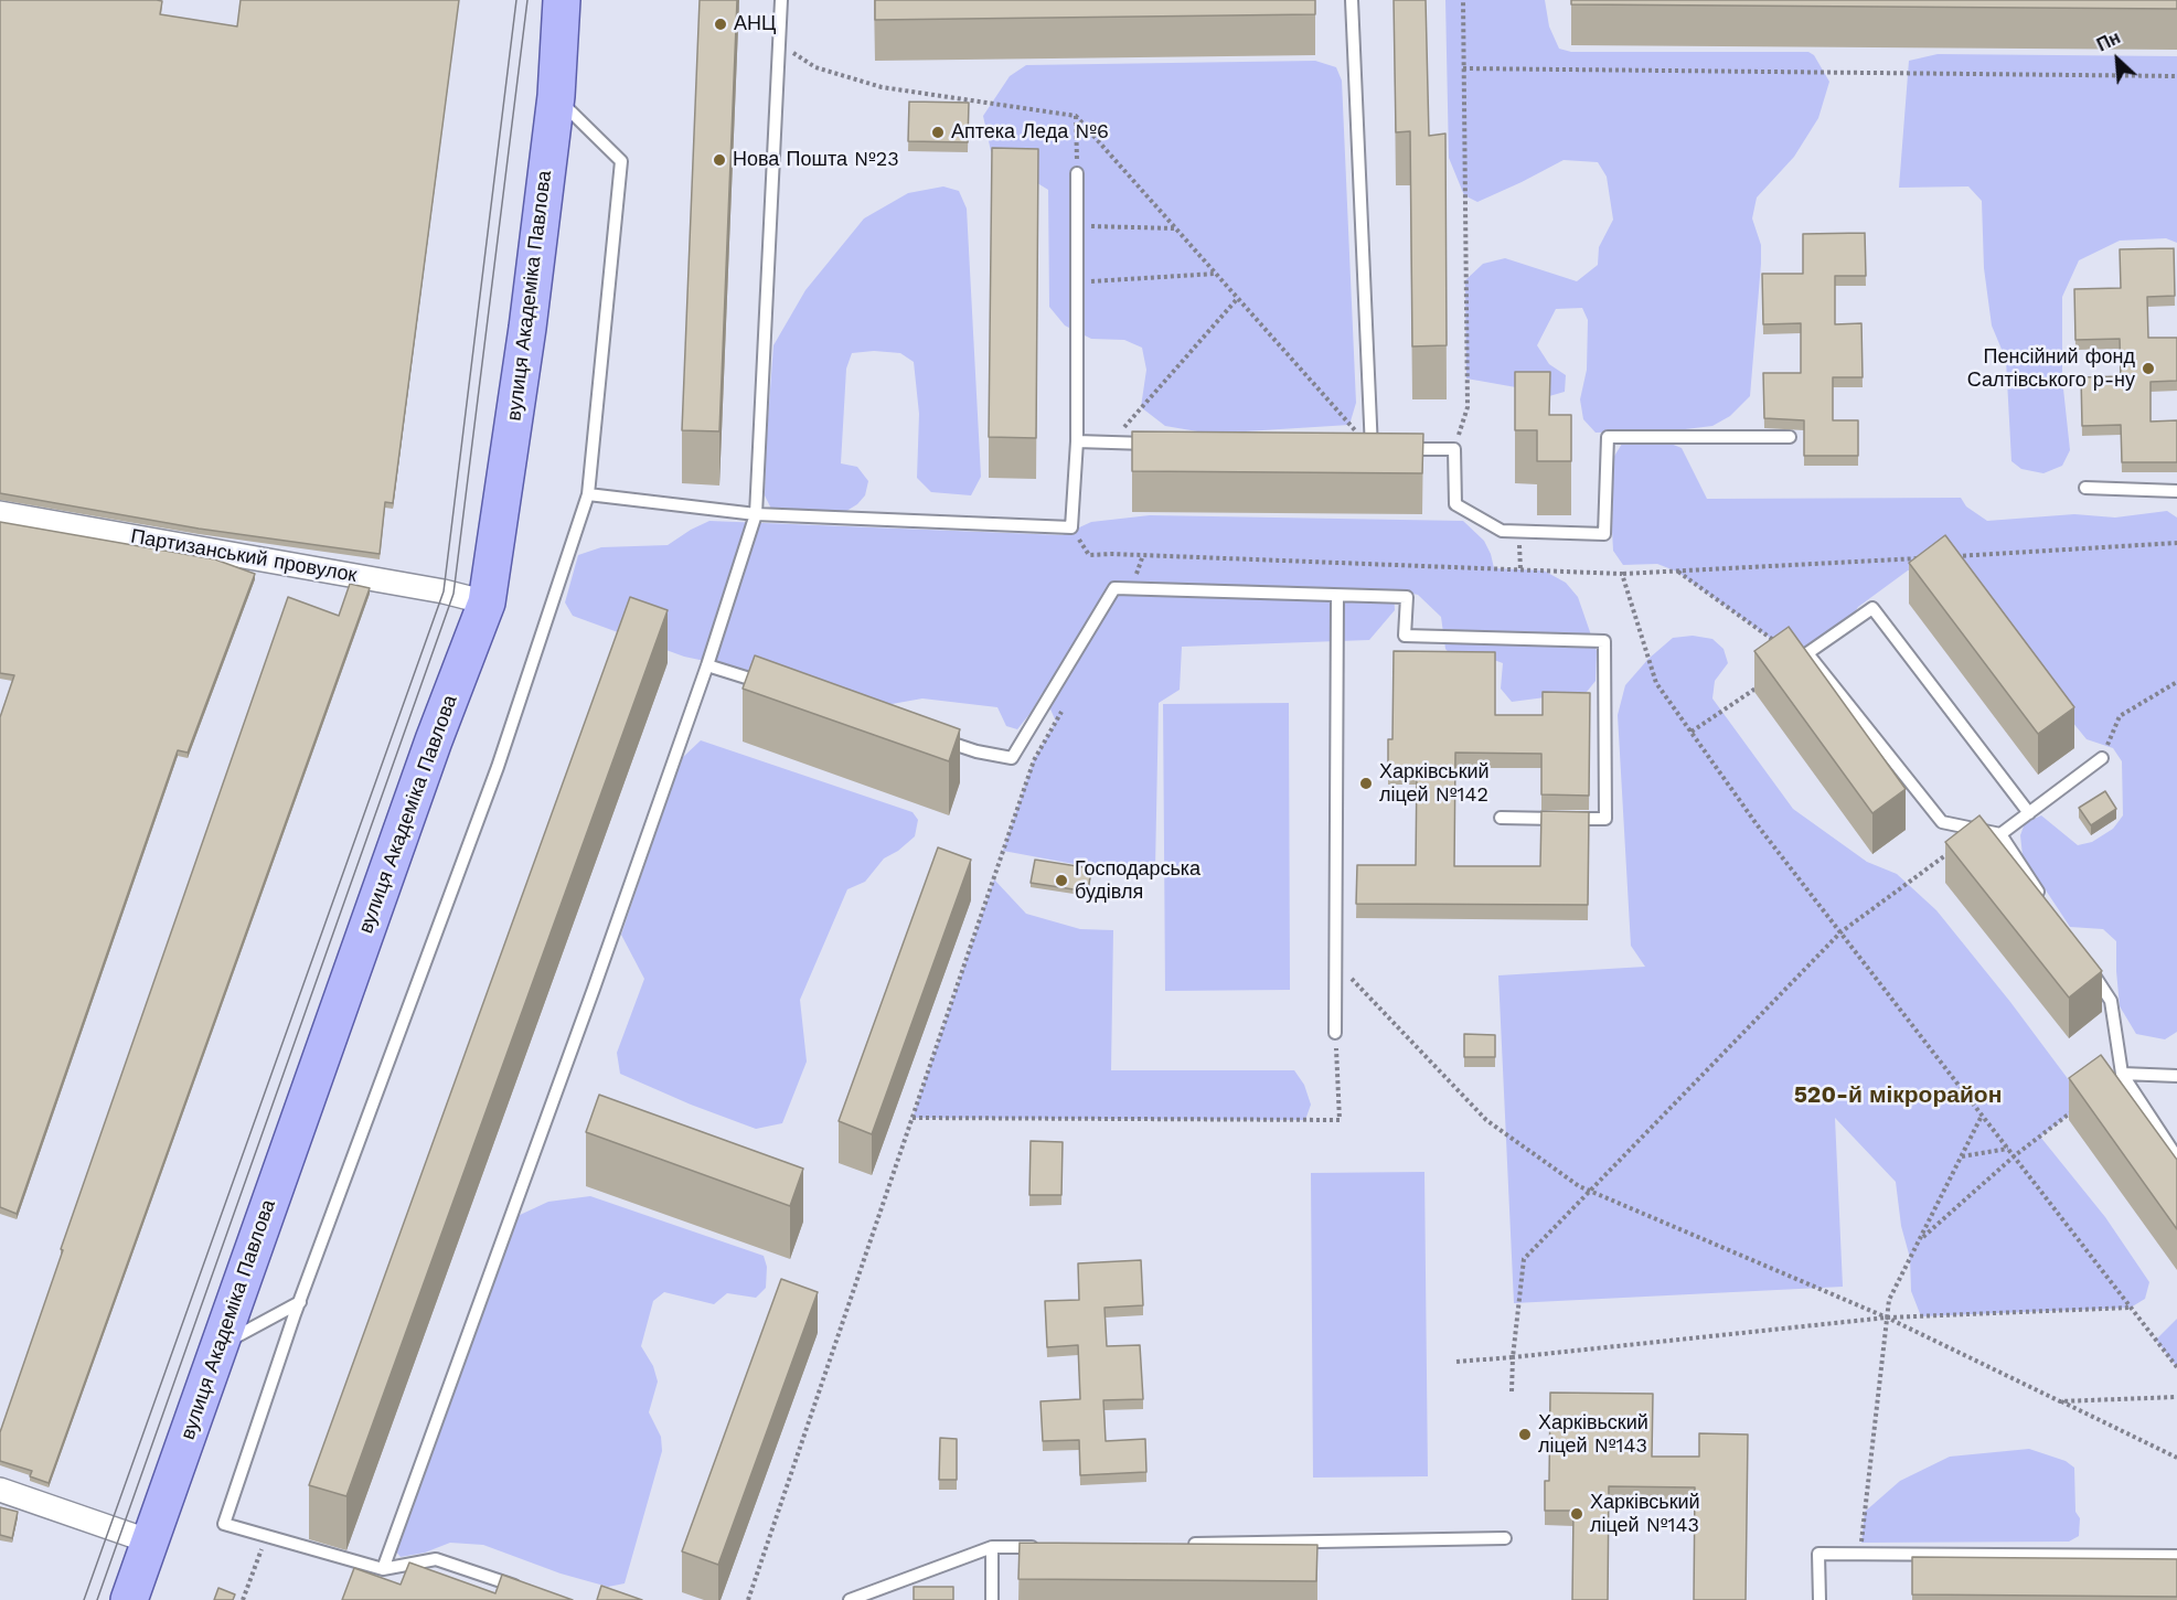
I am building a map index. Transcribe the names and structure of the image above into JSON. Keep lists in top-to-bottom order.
{
  "streets": {
    "main road": ["вулиця Академіка Павлова"],
    "street": ["Партизанський провулок"]
  },
  "crossings": [
    ["вулиця Академіка Павлова", "Партизанський провулок"]
  ],
  "districts": ["520-й мікрорайон"],
  "places": [
    "АНЦ",
    "Аптека Леда №6",
    "Нова Пошта №23",
    "Пенсійний фонд Салтівського р-ну",
    "Харківський ліцей №142",
    "Господарська будівля",
    "Харківьский ліцей №143",
    "Харківський ліцей №143"
  ],
  "north": "top left"
}
